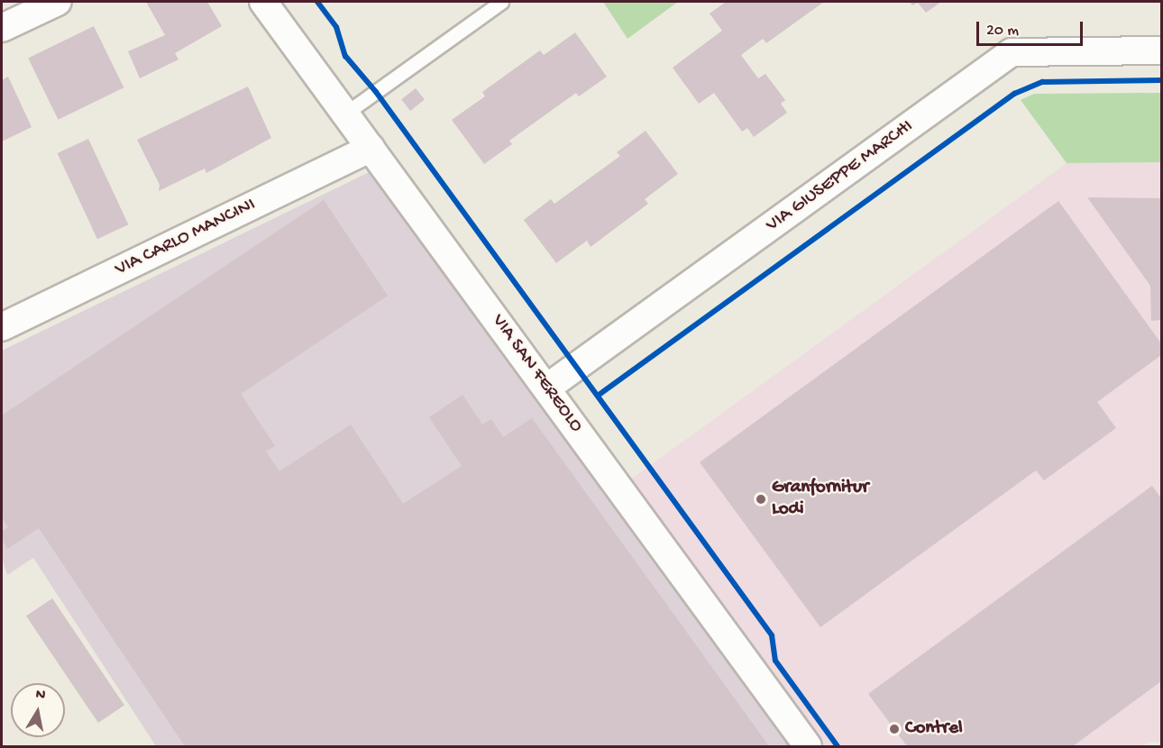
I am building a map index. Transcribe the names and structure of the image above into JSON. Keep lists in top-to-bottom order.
{
  "streets": {
    "street": ["VIA GIUSEPPE MARCHI", "VIA CARLO MANCINI", "VIA SAN FEREOLO"]
  },
  "crossings": [
    ["VIA GIUSEPPE MARCHI", "VIA SAN FEREOLO"],
    ["VIA CARLO MANCINI", "VIA SAN FEREOLO"]
  ],
  "places": ["Granfornitur Lodi", "Contrel"],
  "scale_bar": "20 m",
  "north": "top"
}
